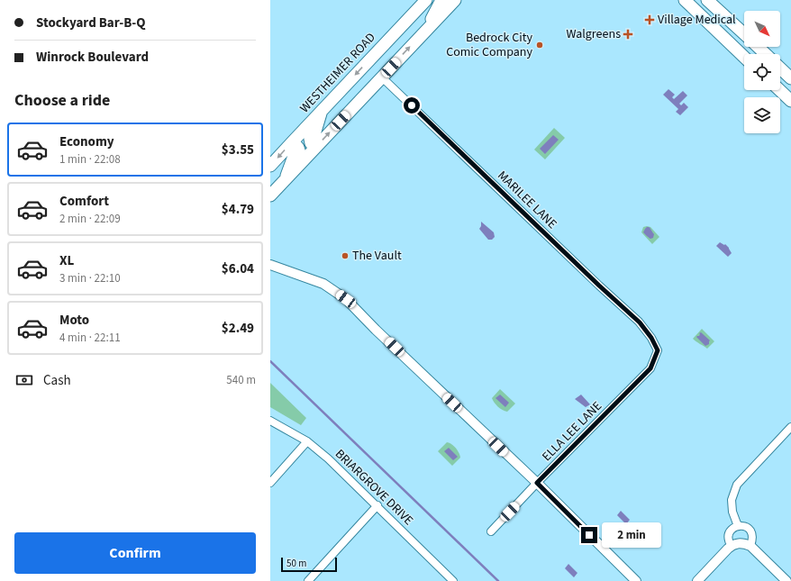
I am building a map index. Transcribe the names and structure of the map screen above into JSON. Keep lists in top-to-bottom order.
{
  "streets": {
    "main road": ["WESTHEIMER ROAD"],
    "street": ["MARILEE LANE", "ELLA LEE LANE", "BRIARGROVE DRIVE"]
  },
  "crossings": [
    ["MARILEE LANE", "ELLA LEE LANE"]
  ],
  "places": {
    "health": ["Village Medical", "Walgreens"],
    "other": ["Bedrock City Comic Company", "The Vault"]
  },
  "scale_bar": "50 m",
  "north": "bottom right",
  "page": {
    "banner": ["Stockyard Bar-B-Q", "Winrock Boulevard"],
    "heading": "Choose a ride",
    "list": [
      {
        "name": "Economy",
        "note": "1 min · 22:08",
        "value": "$3.55"
      },
      {
        "name": "Comfort",
        "note": "2 min · 22:09",
        "value": "$4.79"
      },
      {
        "name": "XL",
        "note": "3 min · 22:10",
        "value": "$6.04"
      },
      {
        "name": "Moto",
        "note": "4 min · 22:11",
        "value": "$2.49"
      }
    ],
    "pay": ["Cash", "540 m"],
    "bubble": "2 min",
    "buttons": "Confirm",
    "scale": "50 m"
  }
}
